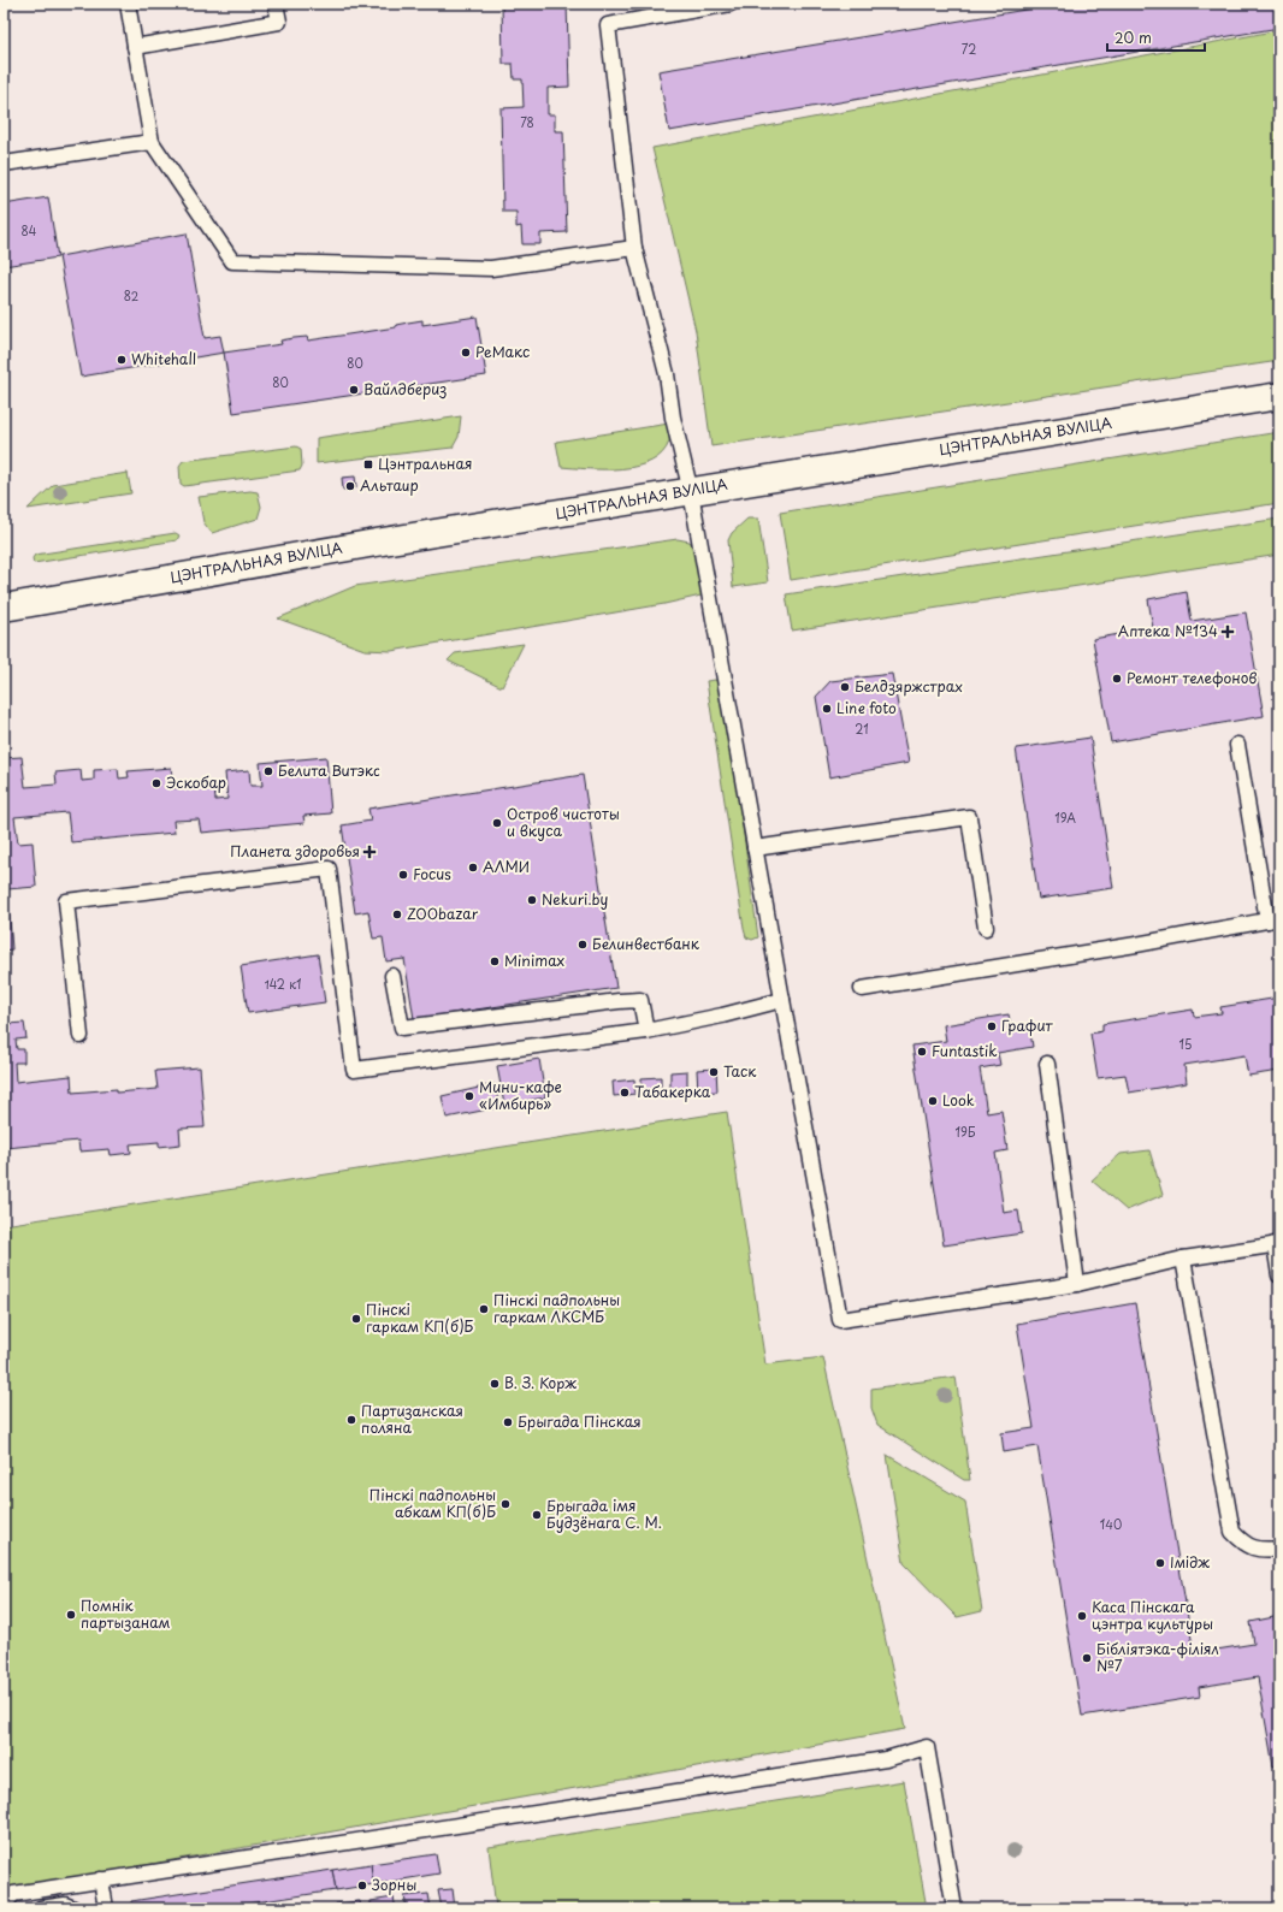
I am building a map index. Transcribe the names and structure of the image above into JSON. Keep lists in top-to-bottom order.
{
  "streets": {
    "main road": ["ЦЭНТРАЛЬНАЯ ВУЛІЦА"]
  },
  "places": {
    "other": [
      "РеМакс",
      "Whitehall",
      "Вайлдбериз",
      "Альтаир",
      "Ремонт телефонов",
      "Белдзяржстрах",
      "Line foto",
      "Белита Витэкс",
      "Эскобар",
      "Остров чистоты и вкуса",
      "АЛМИ",
      "Focus",
      "Nekuri.by",
      "ZOObazar",
      "Белинвестбанк",
      "Minimax",
      "Графит",
      "Funtastik",
      "Таск",
      "Табакерка",
      "Мини-кафе «Имбирь»",
      "Look",
      "Пінскі падпольны гаркам ЛКСМБ",
      "Пінскі гаркам КП(б)Б",
      "В. З. Корж",
      "Партизанская поляна",
      "Брыгада Пінская",
      "Пінскі падпольны абкам КП(б)Б",
      "Брыгада імя Будзёнага С. М.",
      "Імідж",
      "Помнік партызанам",
      "Каса Пінскага цэнтра культуры",
      "Бібліятэка-філіял №7",
      "Зорны"
    ],
    "transit": ["Цэнтральная"],
    "health": ["Аптека №134", "Планета здоровья"]
  },
  "house_numbers": [
    "72",
    "78",
    "84",
    "82",
    "80",
    "80",
    "21",
    "19А",
    "142 к1",
    "15",
    "19Б",
    "140"
  ],
  "scale_bar": "20 m"
}
